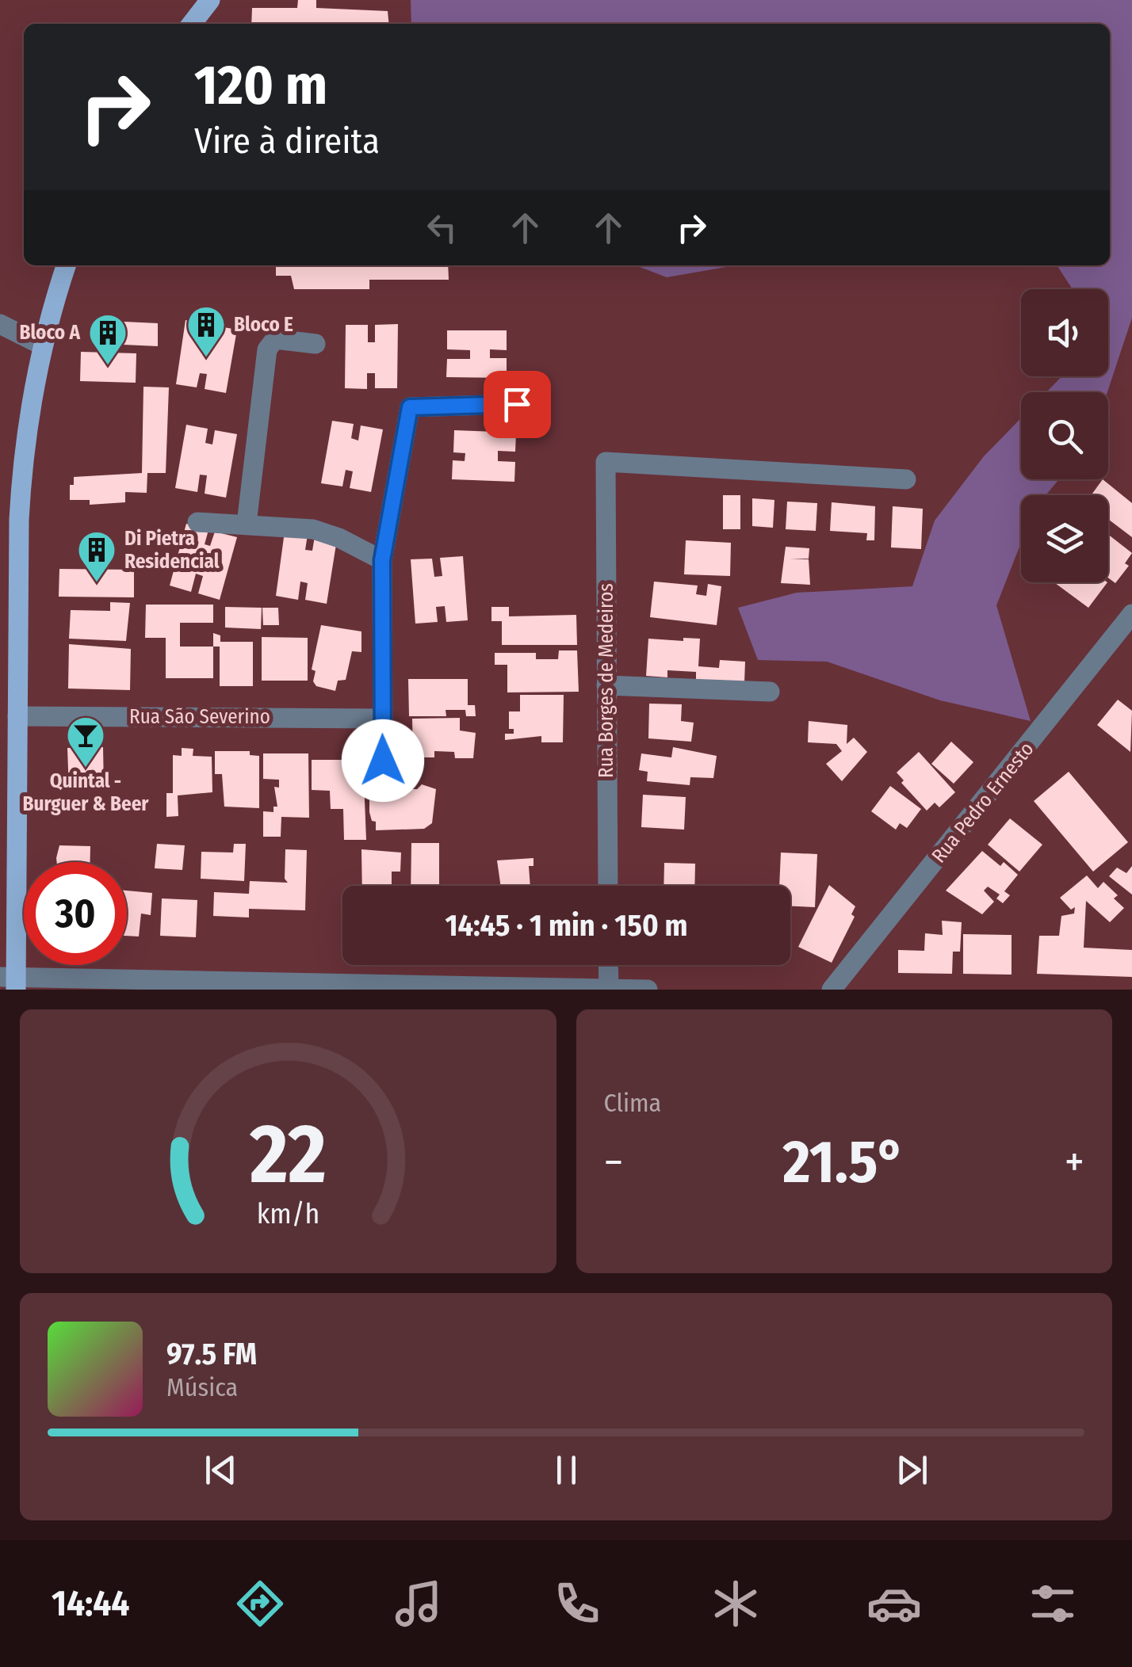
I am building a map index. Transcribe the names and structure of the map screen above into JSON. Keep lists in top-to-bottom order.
{
  "streets": {
    "street": ["Rua Borges de Medeiros", "Rua São Severino", "Rua Pedro Ernesto"]
  },
  "places": {
    "building": ["Bloco E", "Bloco A", "Di Pietra Residencial"],
    "bar": ["Quintal - Burguer & Beer"]
  },
  "page": {
    "turn": ["120 m", "Vire à direita"],
    "limit": "30",
    "trip": "14:45 · 1 min · 150 m",
    "tile": "Clima",
    "heat": ["−", "21.5°", "+"],
    "song": ["97.5 FM", "Música"],
    "tabs": "14:44",
    "gauge": ["22", "km/h"]
  }
}
